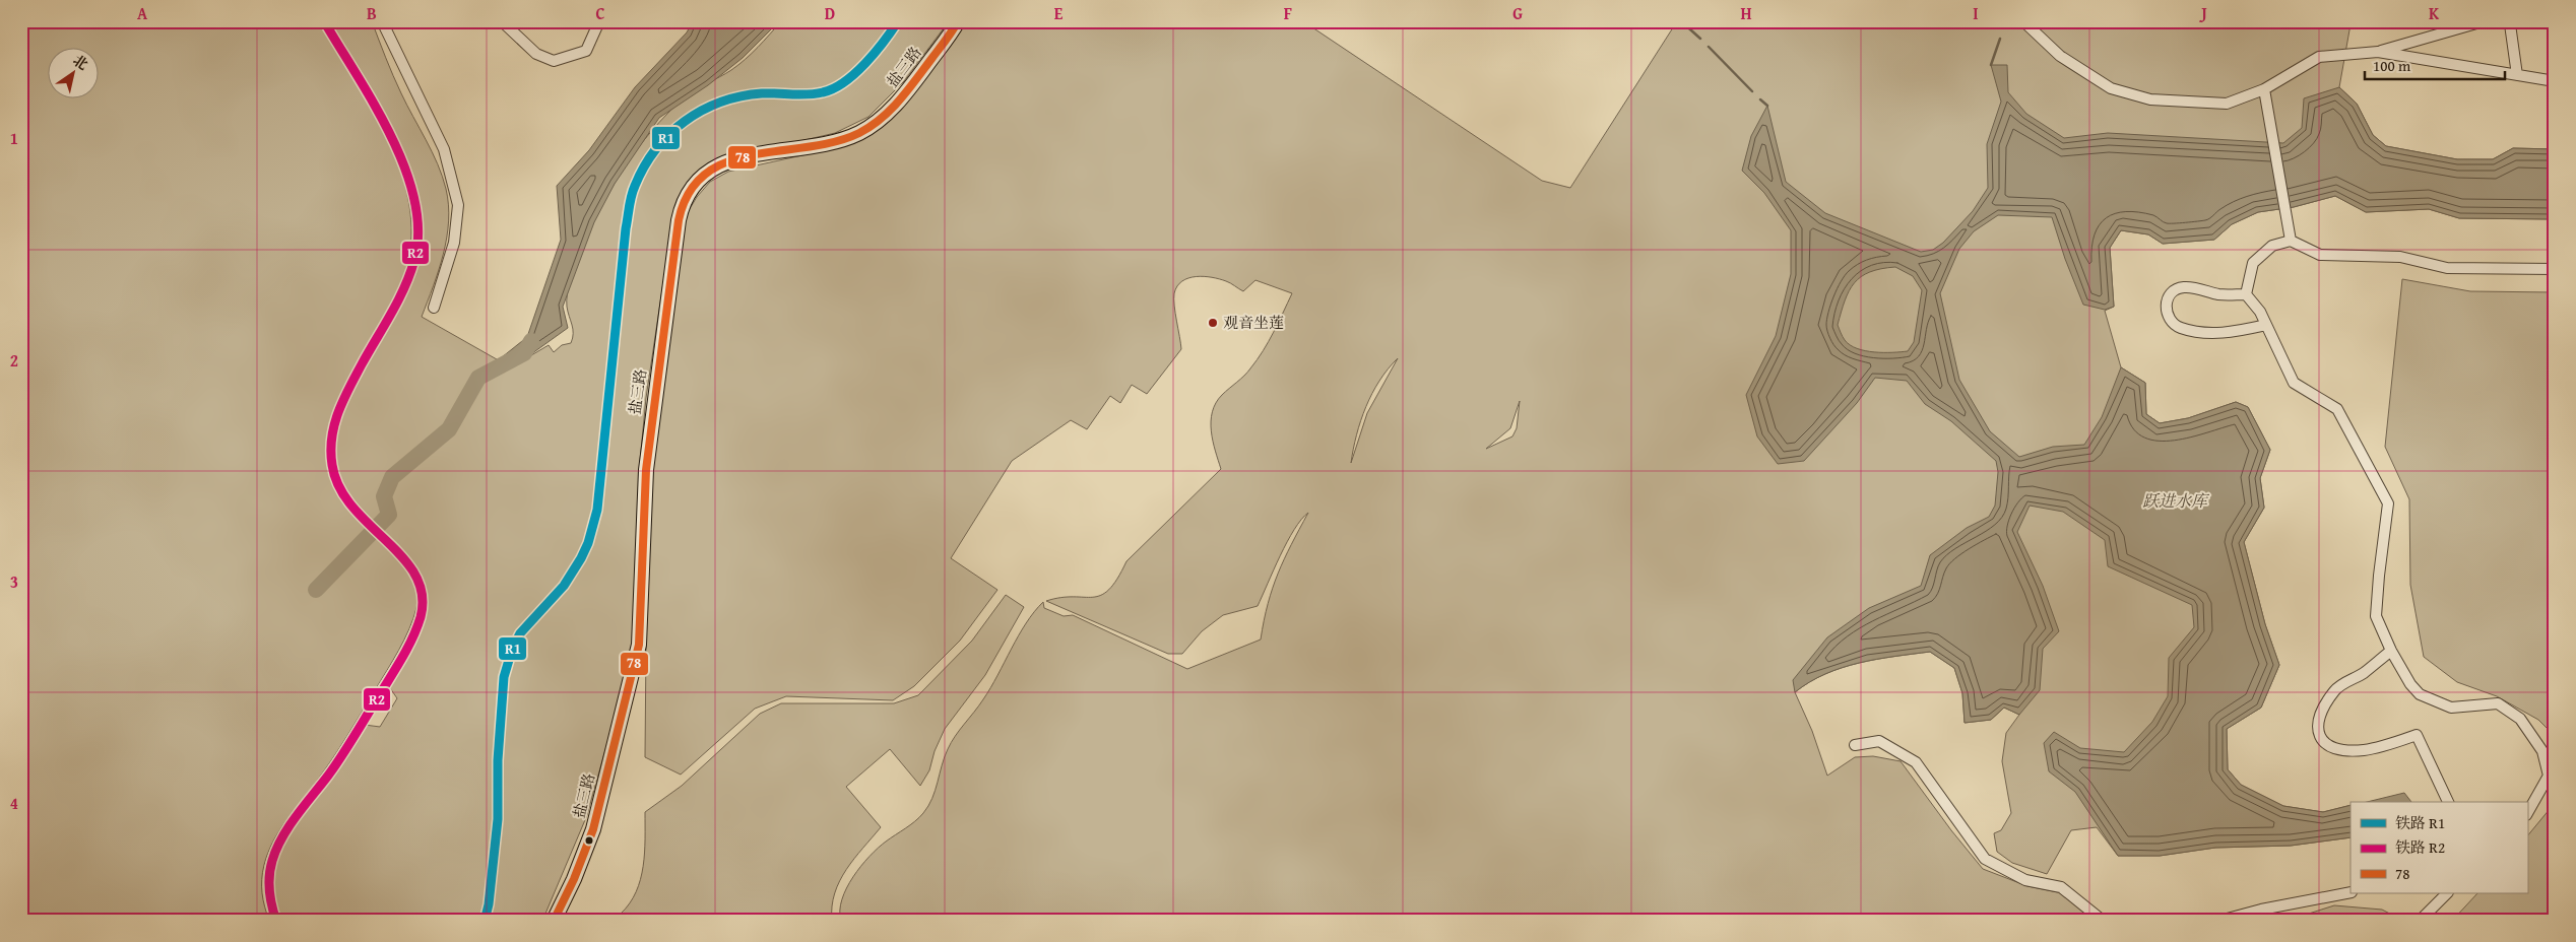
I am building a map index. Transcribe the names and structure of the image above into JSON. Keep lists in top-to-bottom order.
{
  "streets": {
    "main road": ["盐三路"]
  },
  "water": ["跃进水库"],
  "places": ["观音坐莲"],
  "lines": ["rail line R1", "rail line R2", "transit line 78"],
  "legend": ["铁路 R1", "铁路 R2", "78"],
  "scale_bar": "100 m",
  "north": "top right",
  "grid": {
    "columns": [
      "A",
      "B",
      "C",
      "D",
      "E",
      "F",
      "G",
      "H",
      "I",
      "J",
      "K"
    ],
    "rows": [
      "1",
      "2",
      "3",
      "4"
    ]
  }
}
